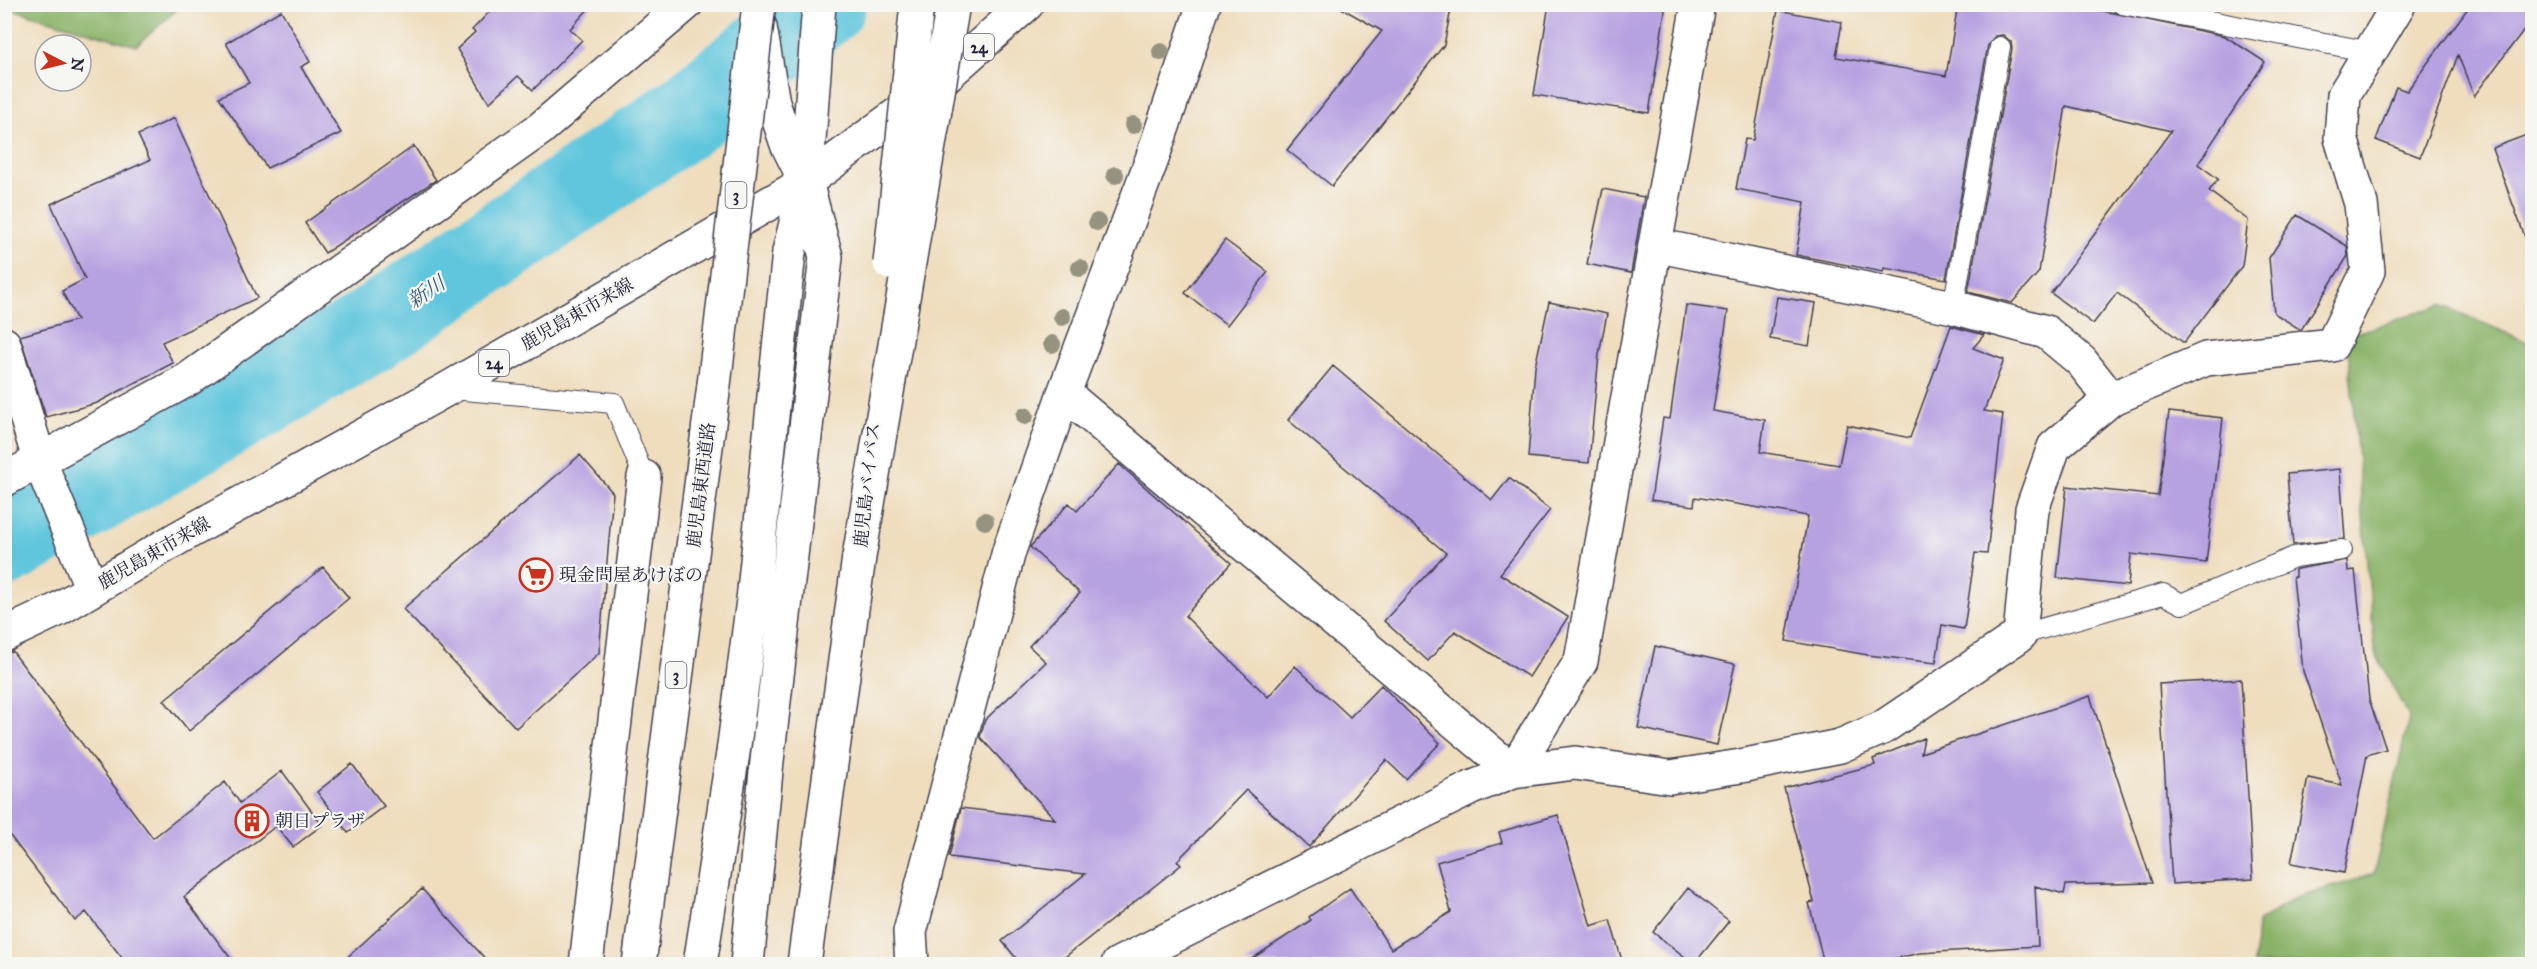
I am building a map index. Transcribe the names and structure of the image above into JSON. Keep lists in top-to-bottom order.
{
  "streets": {
    "main road": [
      "24",
      "3",
      "鹿児島東市来線",
      "鹿児島東西道路",
      "鹿児島バイパス"
    ]
  },
  "water": ["新川"],
  "places": {
    "supermarket": ["現金問屋あけぼの"],
    "building": ["朝日プラザ"]
  },
  "north": "right"
}
